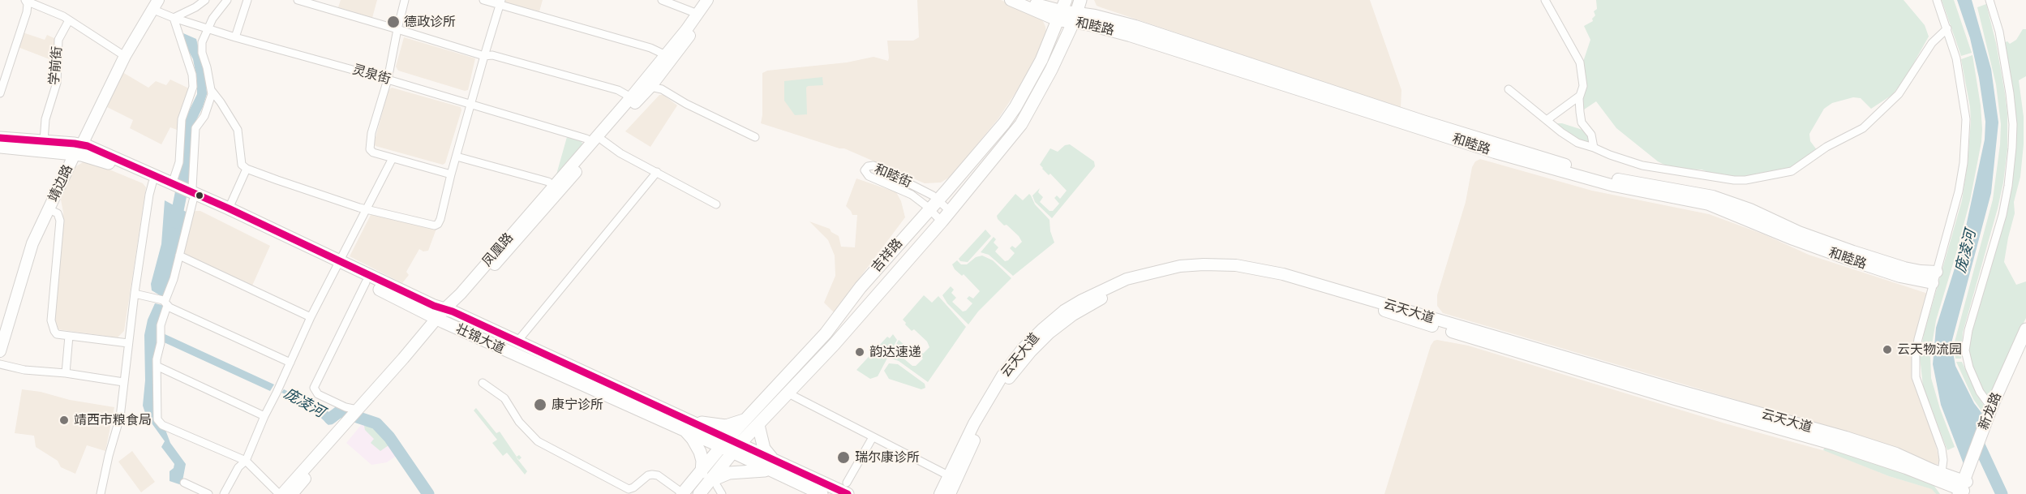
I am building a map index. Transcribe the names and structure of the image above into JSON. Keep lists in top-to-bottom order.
{
  "streets": {
    "main road": [
      "和睦路",
      "靖边路",
      "凤凰路",
      "吉祥路",
      "云天大道",
      "壮锦大道",
      "新龙路"
    ],
    "street": ["学前街", "灵泉街", "和睦街"]
  },
  "crossings": [
    ["和睦路", "吉祥路"],
    ["学前街", "壮锦大道"],
    ["灵泉街", "靖边路"],
    ["灵泉街", "凤凰路"],
    ["和睦街", "吉祥路"],
    ["靖边路", "壮锦大道"],
    ["凤凰路", "壮锦大道"],
    ["吉祥路", "壮锦大道"],
    ["云天大道", "新龙路"]
  ],
  "water": ["庞凌河"],
  "places": [
    "德政诊所",
    "云天物流园",
    "韵达速递",
    "康宁诊所",
    "靖西市粮食局",
    "瑞尔康诊所"
  ]
}
